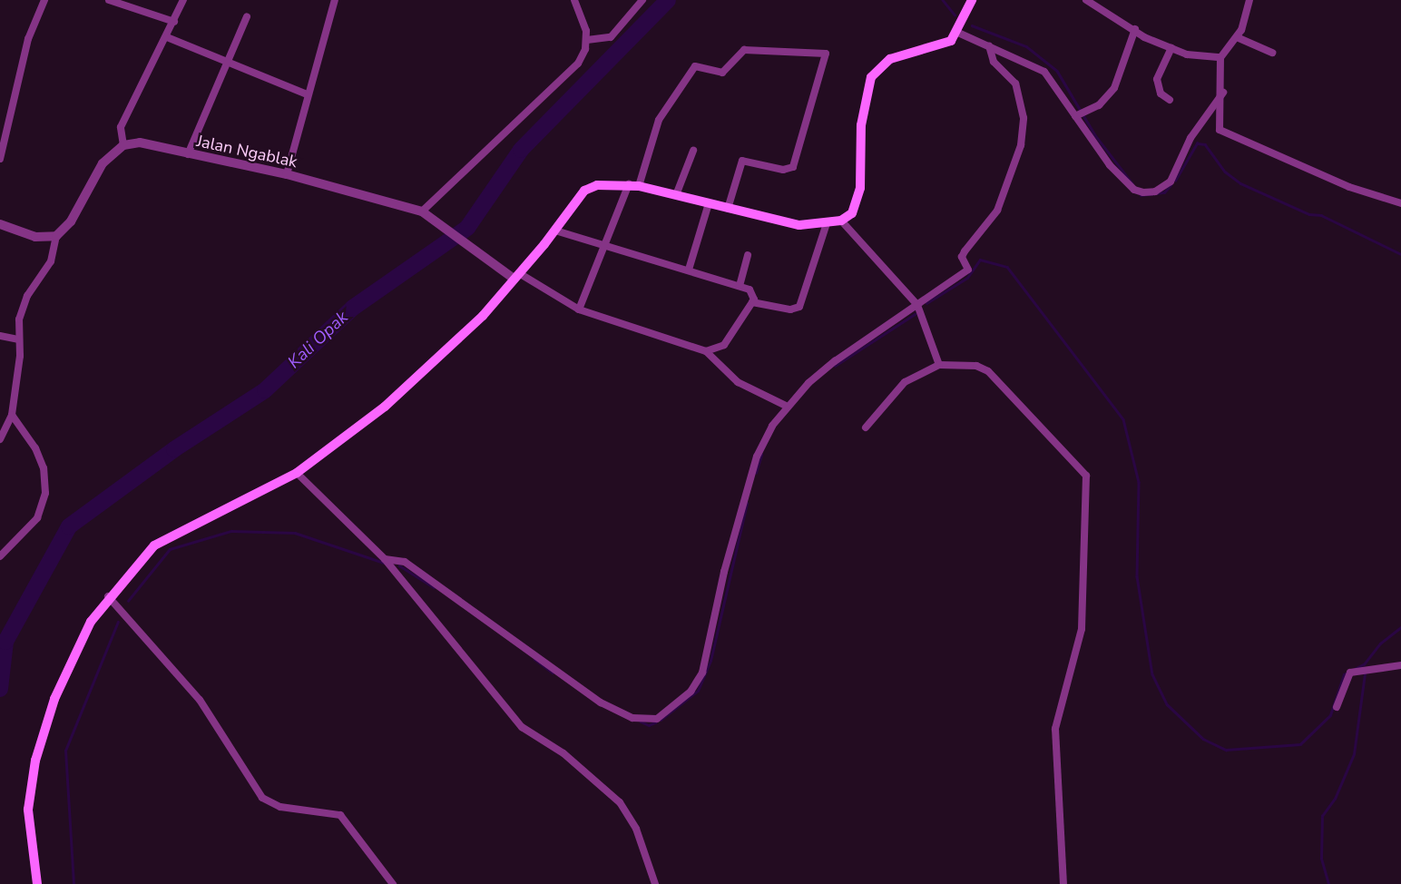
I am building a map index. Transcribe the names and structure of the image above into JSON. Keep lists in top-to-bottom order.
{
  "streets": {
    "street": ["Jalan Ngablak"]
  },
  "water": ["Kali Opak"]
}
